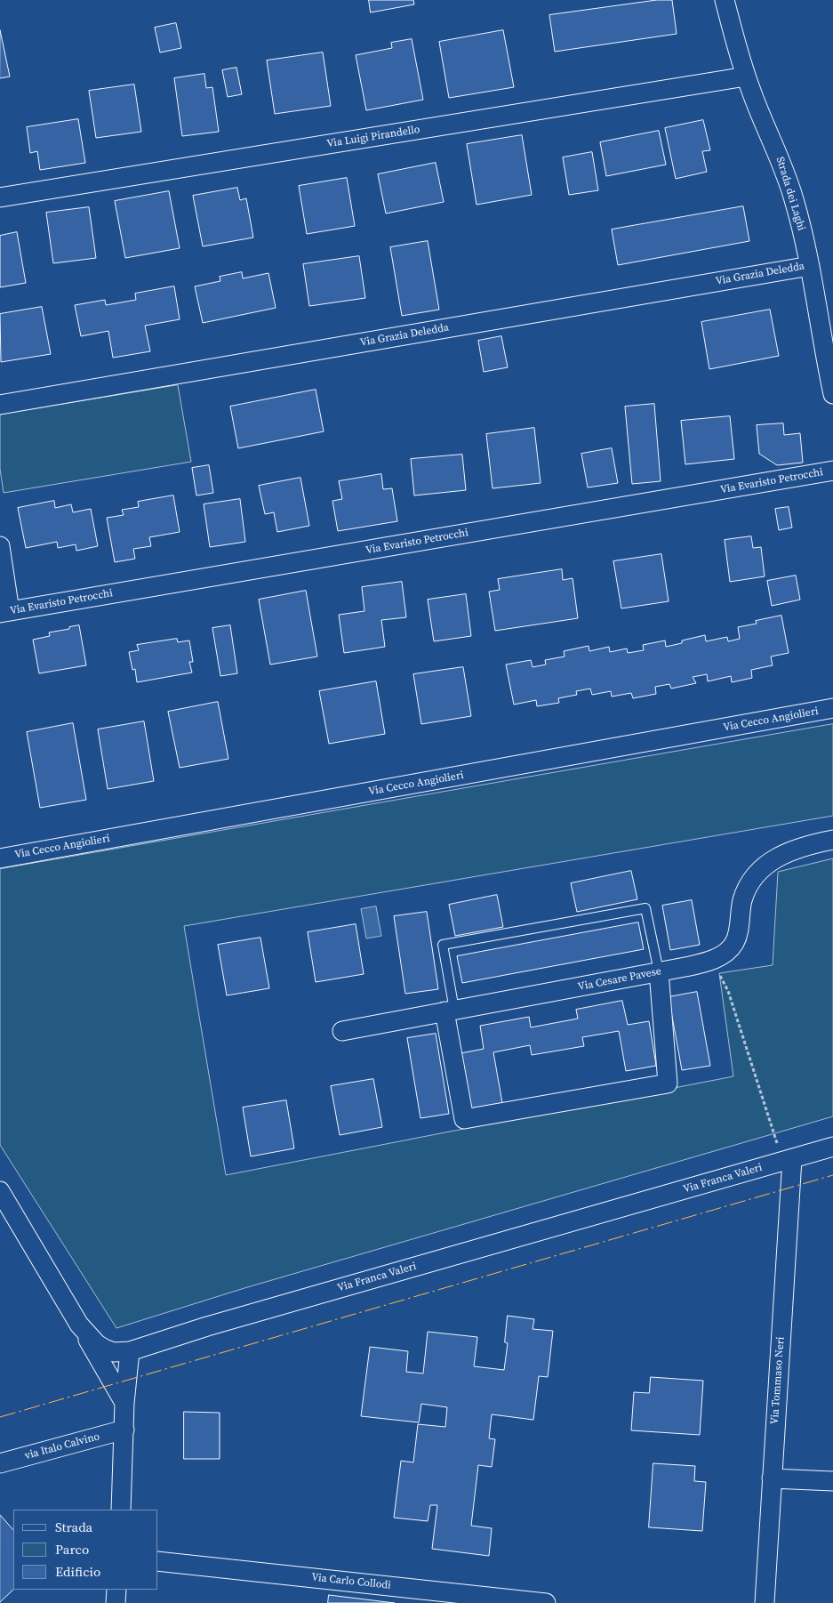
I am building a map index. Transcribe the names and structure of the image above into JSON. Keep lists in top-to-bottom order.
{
  "streets": {
    "street": [
      "Via Luigi Pirandello",
      "Strada dei Laghi",
      "Via Grazia Deledda",
      "Via Evaristo Petrocchi",
      "Via Cecco Angiolieri",
      "Via Cesare Pavese",
      "Via Franca Valeri",
      "Via Tommaso Neri",
      "via Italo Calvino",
      "Via Carlo Collodi"
    ]
  },
  "crossings": [
    ["Via Luigi Pirandello", "Strada dei Laghi"],
    ["Strada dei Laghi", "Via Grazia Deledda"],
    ["Via Franca Valeri", "Via Tommaso Neri"]
  ],
  "legend": ["Strada", "Parco", "Edificio"]
}
